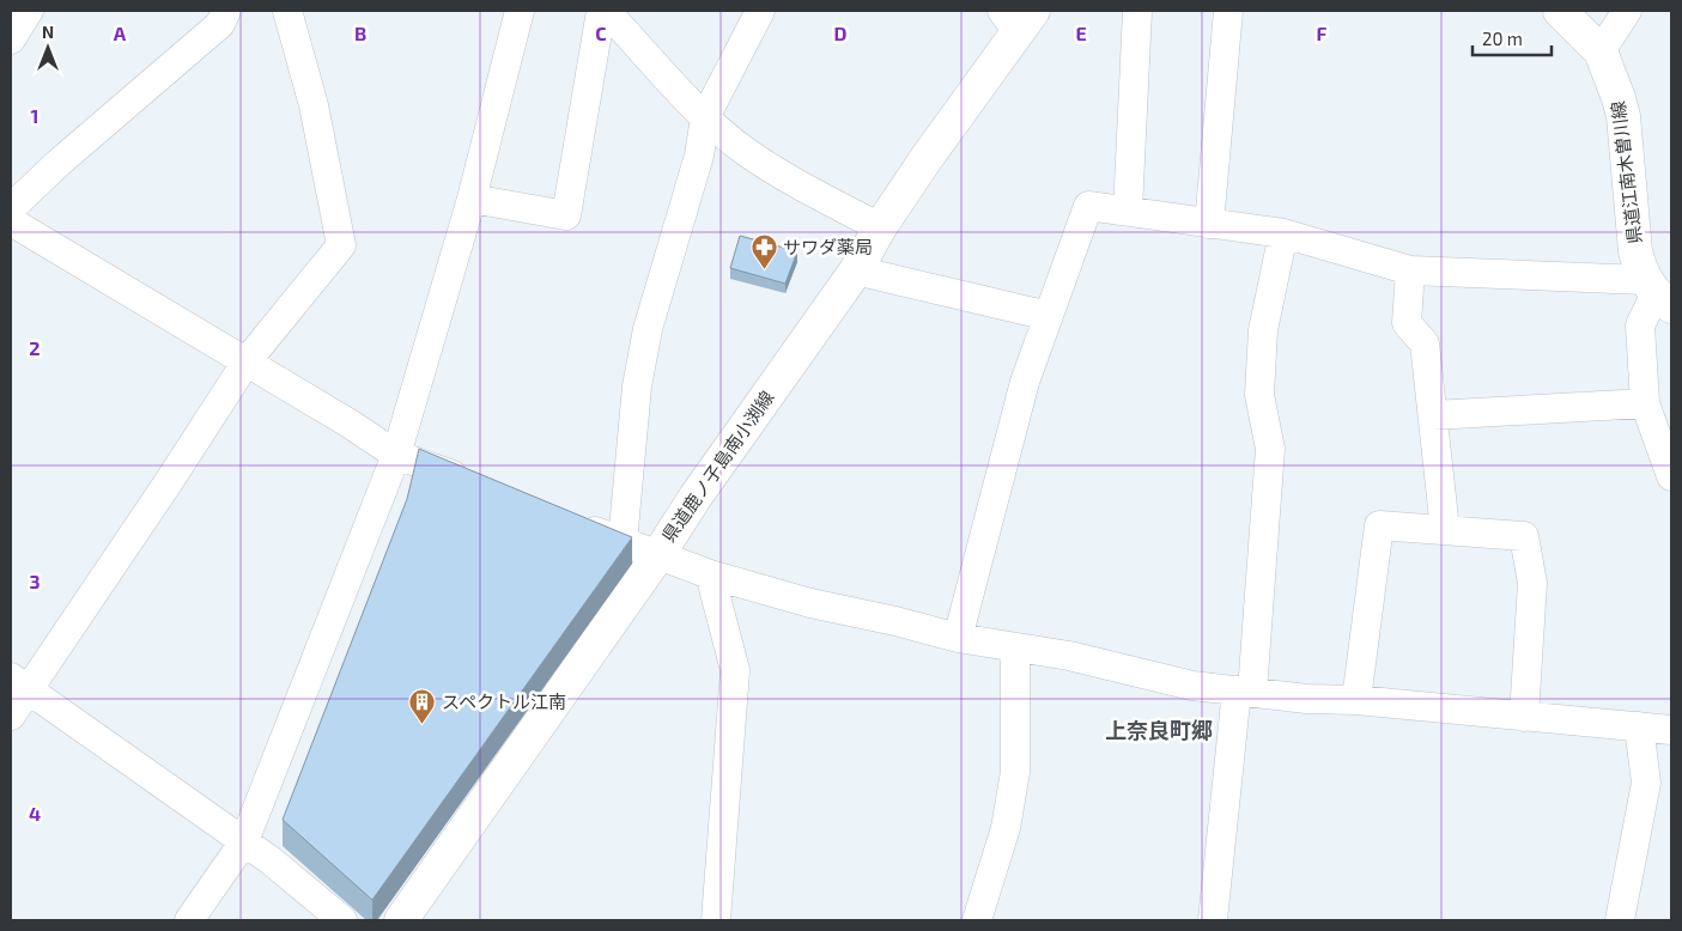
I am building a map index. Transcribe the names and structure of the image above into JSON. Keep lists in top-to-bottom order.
{
  "streets": {
    "main road": ["県道江南木曽川線", "県道鹿ノ子島南小渕線"]
  },
  "districts": ["上奈良町郷"],
  "places": {
    "pharmacy": ["サワダ薬局"],
    "building": ["スペクトル江南"]
  },
  "scale_bar": "20 m",
  "north": "top",
  "grid": {
    "columns": [
      "A",
      "B",
      "C",
      "D",
      "E",
      "F"
    ],
    "rows": [
      "1",
      "2",
      "3",
      "4"
    ]
  }
}
